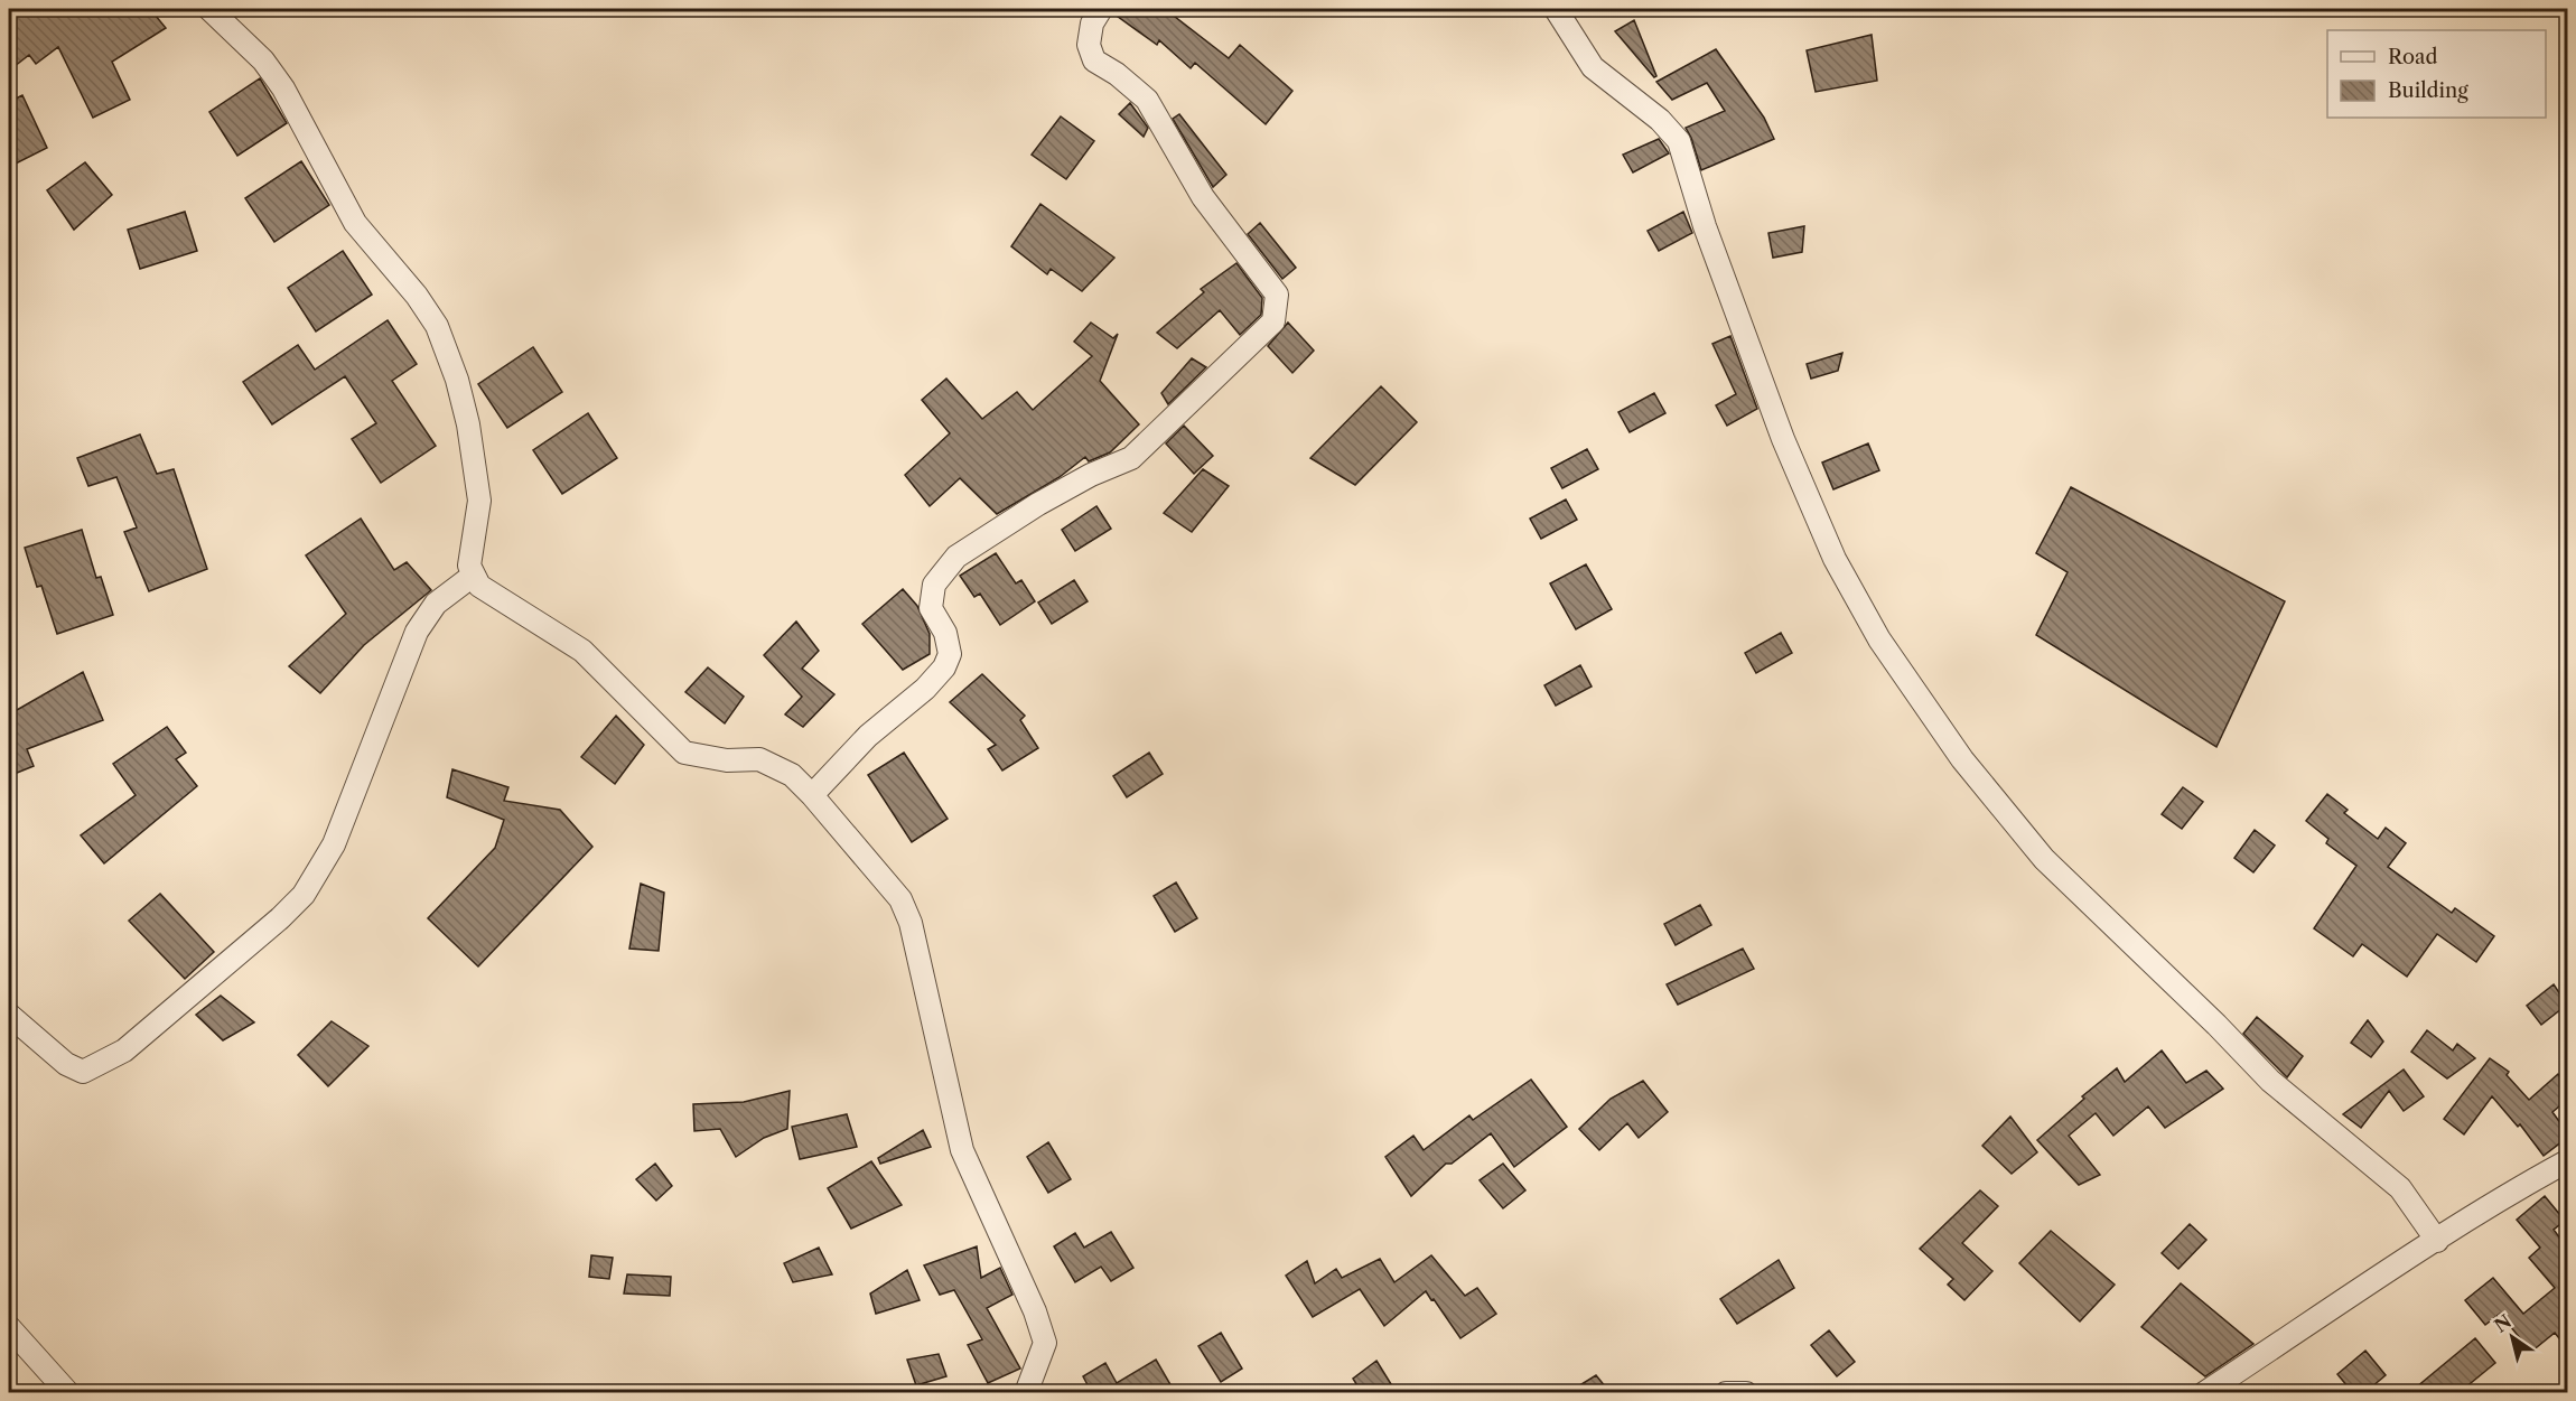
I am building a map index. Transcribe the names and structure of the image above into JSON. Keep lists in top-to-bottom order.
{
  "legend": ["Road", "Building"],
  "north": "top left"
}
